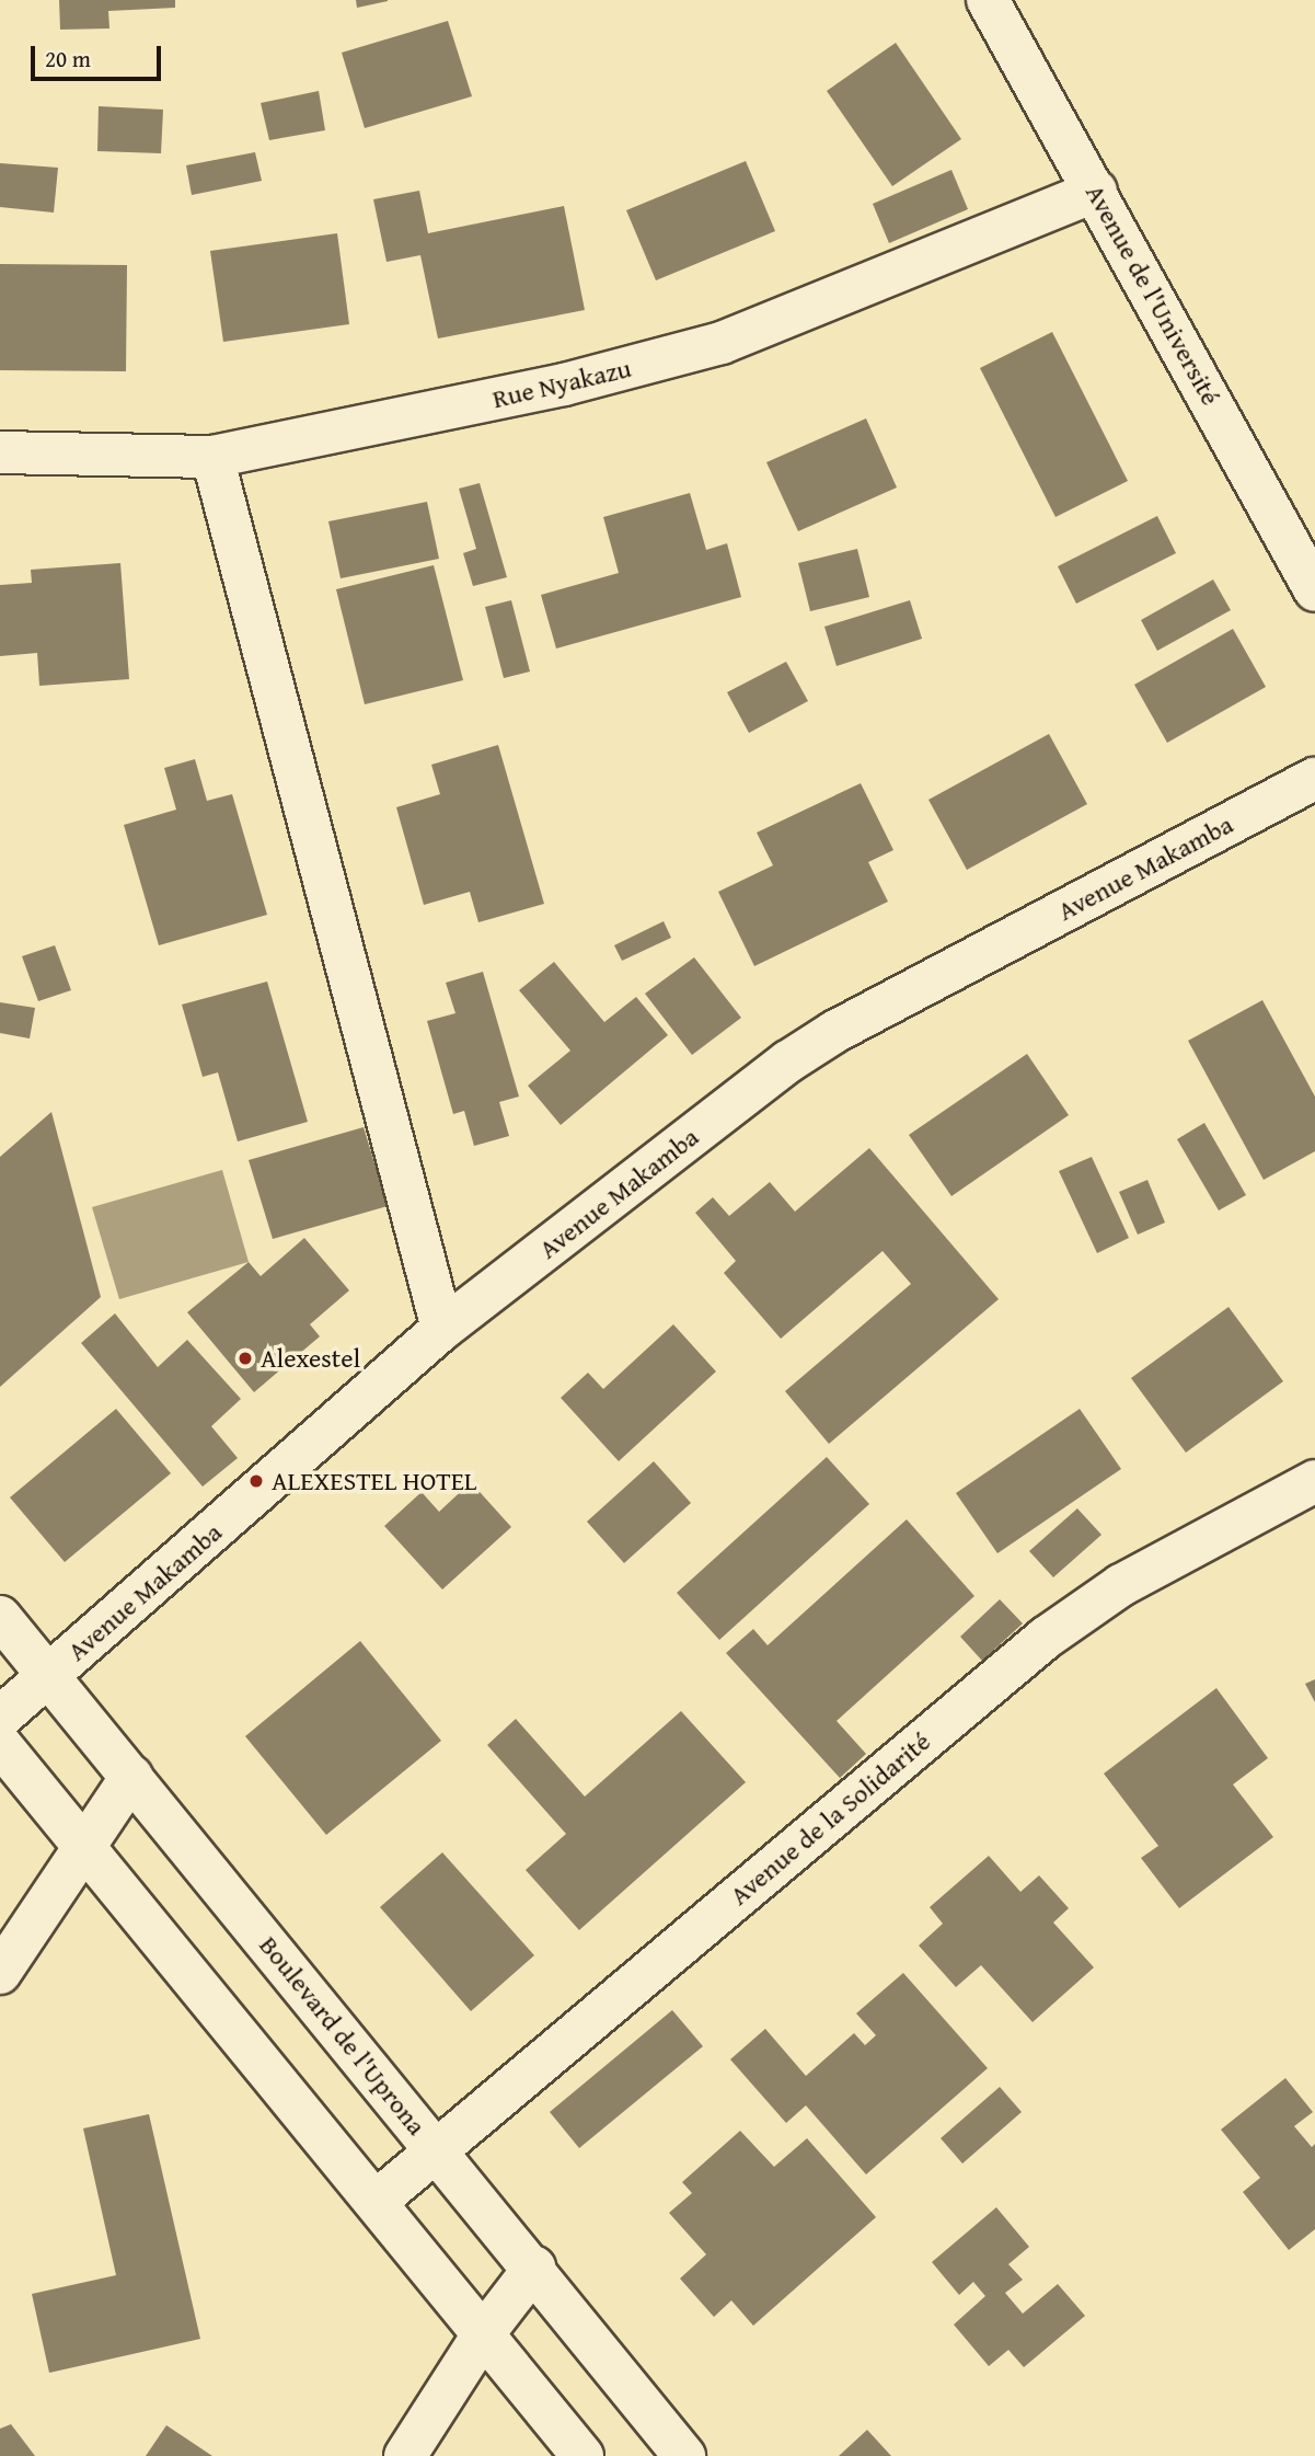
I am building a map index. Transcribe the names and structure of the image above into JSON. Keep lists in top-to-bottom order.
{
  "streets": {
    "street": [
      "Avenue de l'Université",
      "Rue Nyakazu",
      "Avenue Makamba",
      "Avenue de la Solidarité",
      "Boulevard de l'Uprona"
    ]
  },
  "crossings": [
    ["Avenue de l'Université", "Rue Nyakazu"],
    ["Avenue Makamba", "Boulevard de l'Uprona"],
    ["Avenue de la Solidarité", "Boulevard de l'Uprona"]
  ],
  "places": ["Alexestel", "ALEXESTEL HOTEL"],
  "scale_bar": "20 m"
}
